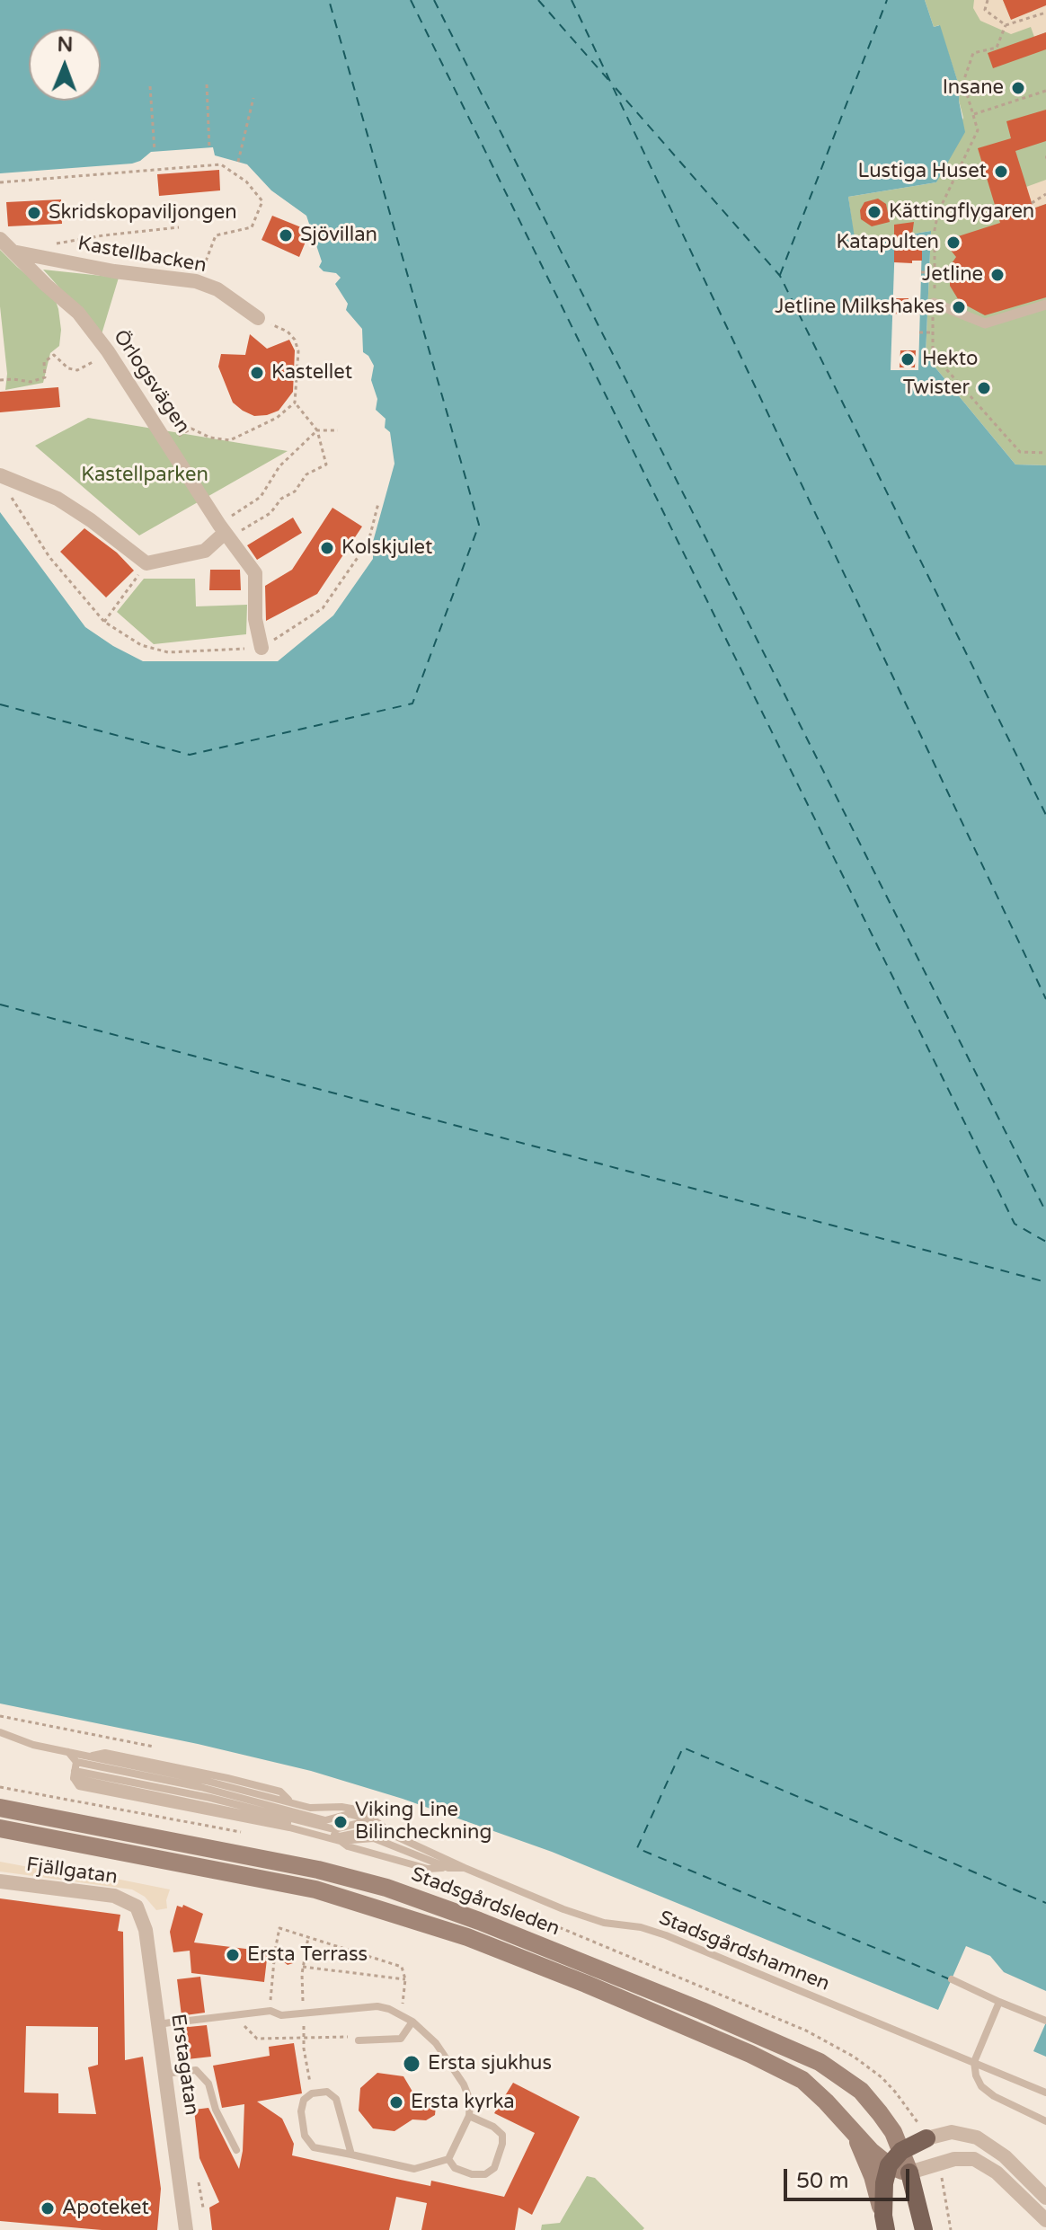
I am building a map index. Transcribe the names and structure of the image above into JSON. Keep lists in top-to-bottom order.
{
  "streets": {
    "main road": ["Stadsgårdsleden"],
    "street": [
      "Kastellbacken",
      "Örlogsvägen",
      "Fjällgatan",
      "Erstagatan"
    ],
    "lane": ["Stadsgårdshamnen"]
  },
  "crossings": [
    ["Kastellbacken", "Örlogsvägen"],
    ["Fjällgatan", "Erstagatan"]
  ],
  "parks": ["Kastellparken"],
  "places": [
    "Insane",
    "Lustiga Huset",
    "Kättingflygaren",
    "Skridskopaviljongen",
    "Sjövillan",
    "Katapulten",
    "Jetline",
    "Jetline Milkshakes",
    "Hekto",
    "Kastellet",
    "Twister",
    "Kolskjulet",
    "Viking Line Bilincheckning",
    "Ersta Terrass",
    "Ersta sjukhus",
    "Ersta kyrka",
    "Apoteket"
  ],
  "scale_bar": "50 m",
  "north": "top"
}
